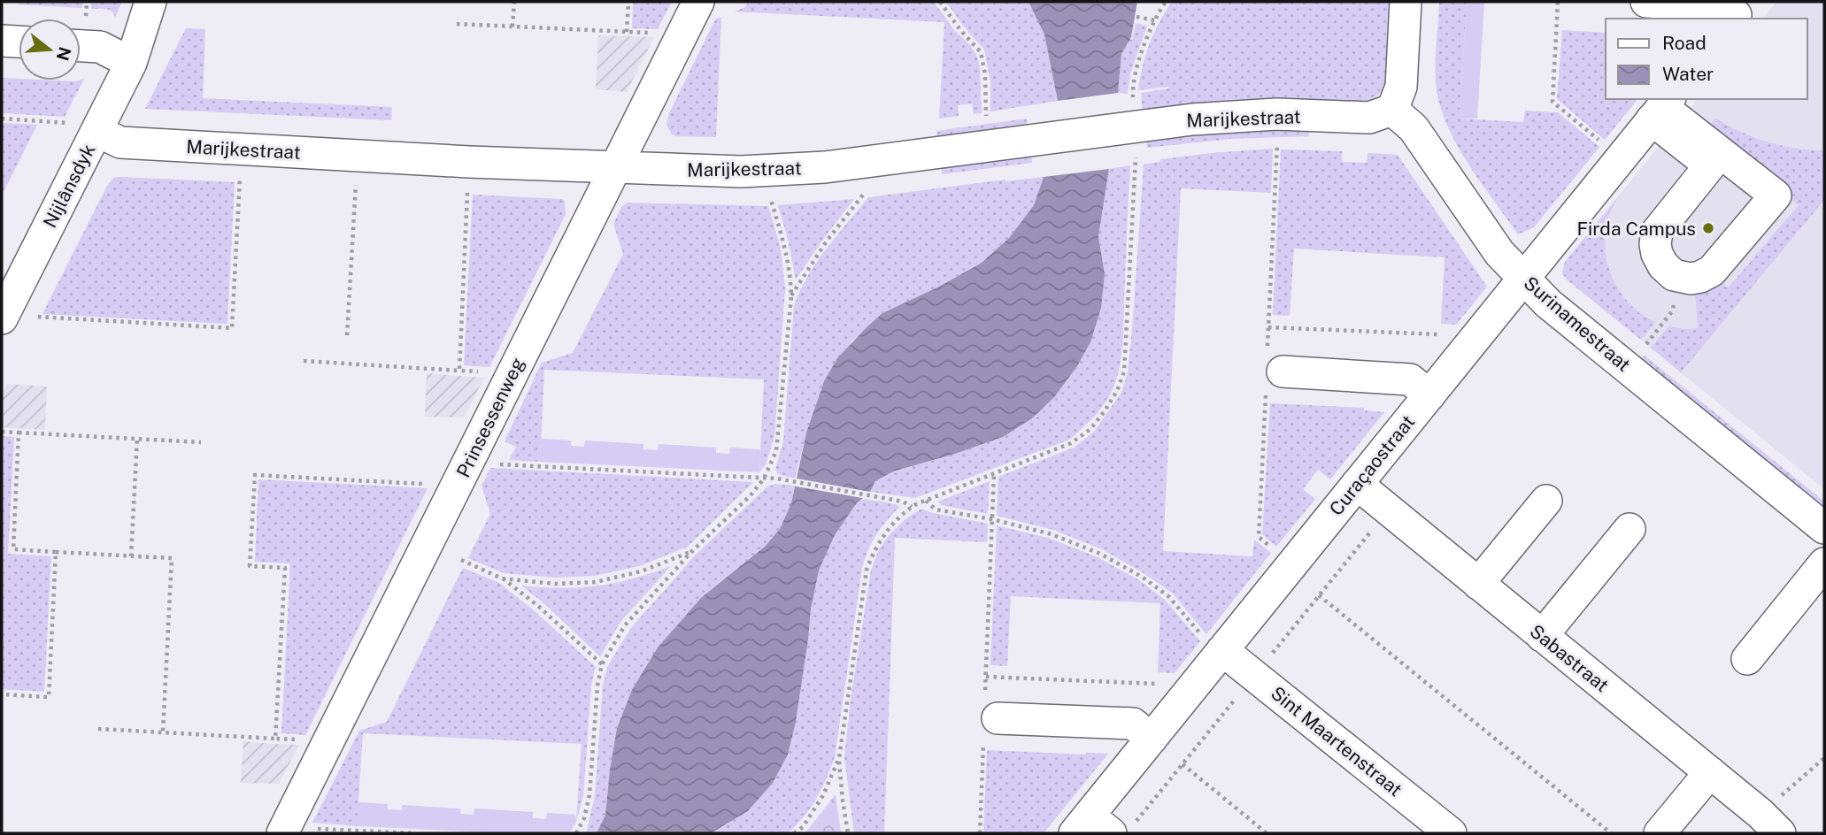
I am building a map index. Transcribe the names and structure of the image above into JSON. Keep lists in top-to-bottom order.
{
  "streets": {
    "street": [
      "Marijkestraat",
      "Nijlânsdyk",
      "Surinamestraat",
      "Prinsessenweg",
      "Curaçaostraat",
      "Sabastraat",
      "Sint Maartenstraat"
    ]
  },
  "crossings": [
    ["Marijkestraat", "Nijlânsdyk"],
    ["Marijkestraat", "Surinamestraat"],
    ["Marijkestraat", "Prinsessenweg"],
    ["Surinamestraat", "Curaçaostraat"],
    ["Curaçaostraat", "Sabastraat"],
    ["Curaçaostraat", "Sint Maartenstraat"]
  ],
  "places": ["Firda Campus"],
  "legend": ["Road", "Water"],
  "north": "right"
}
